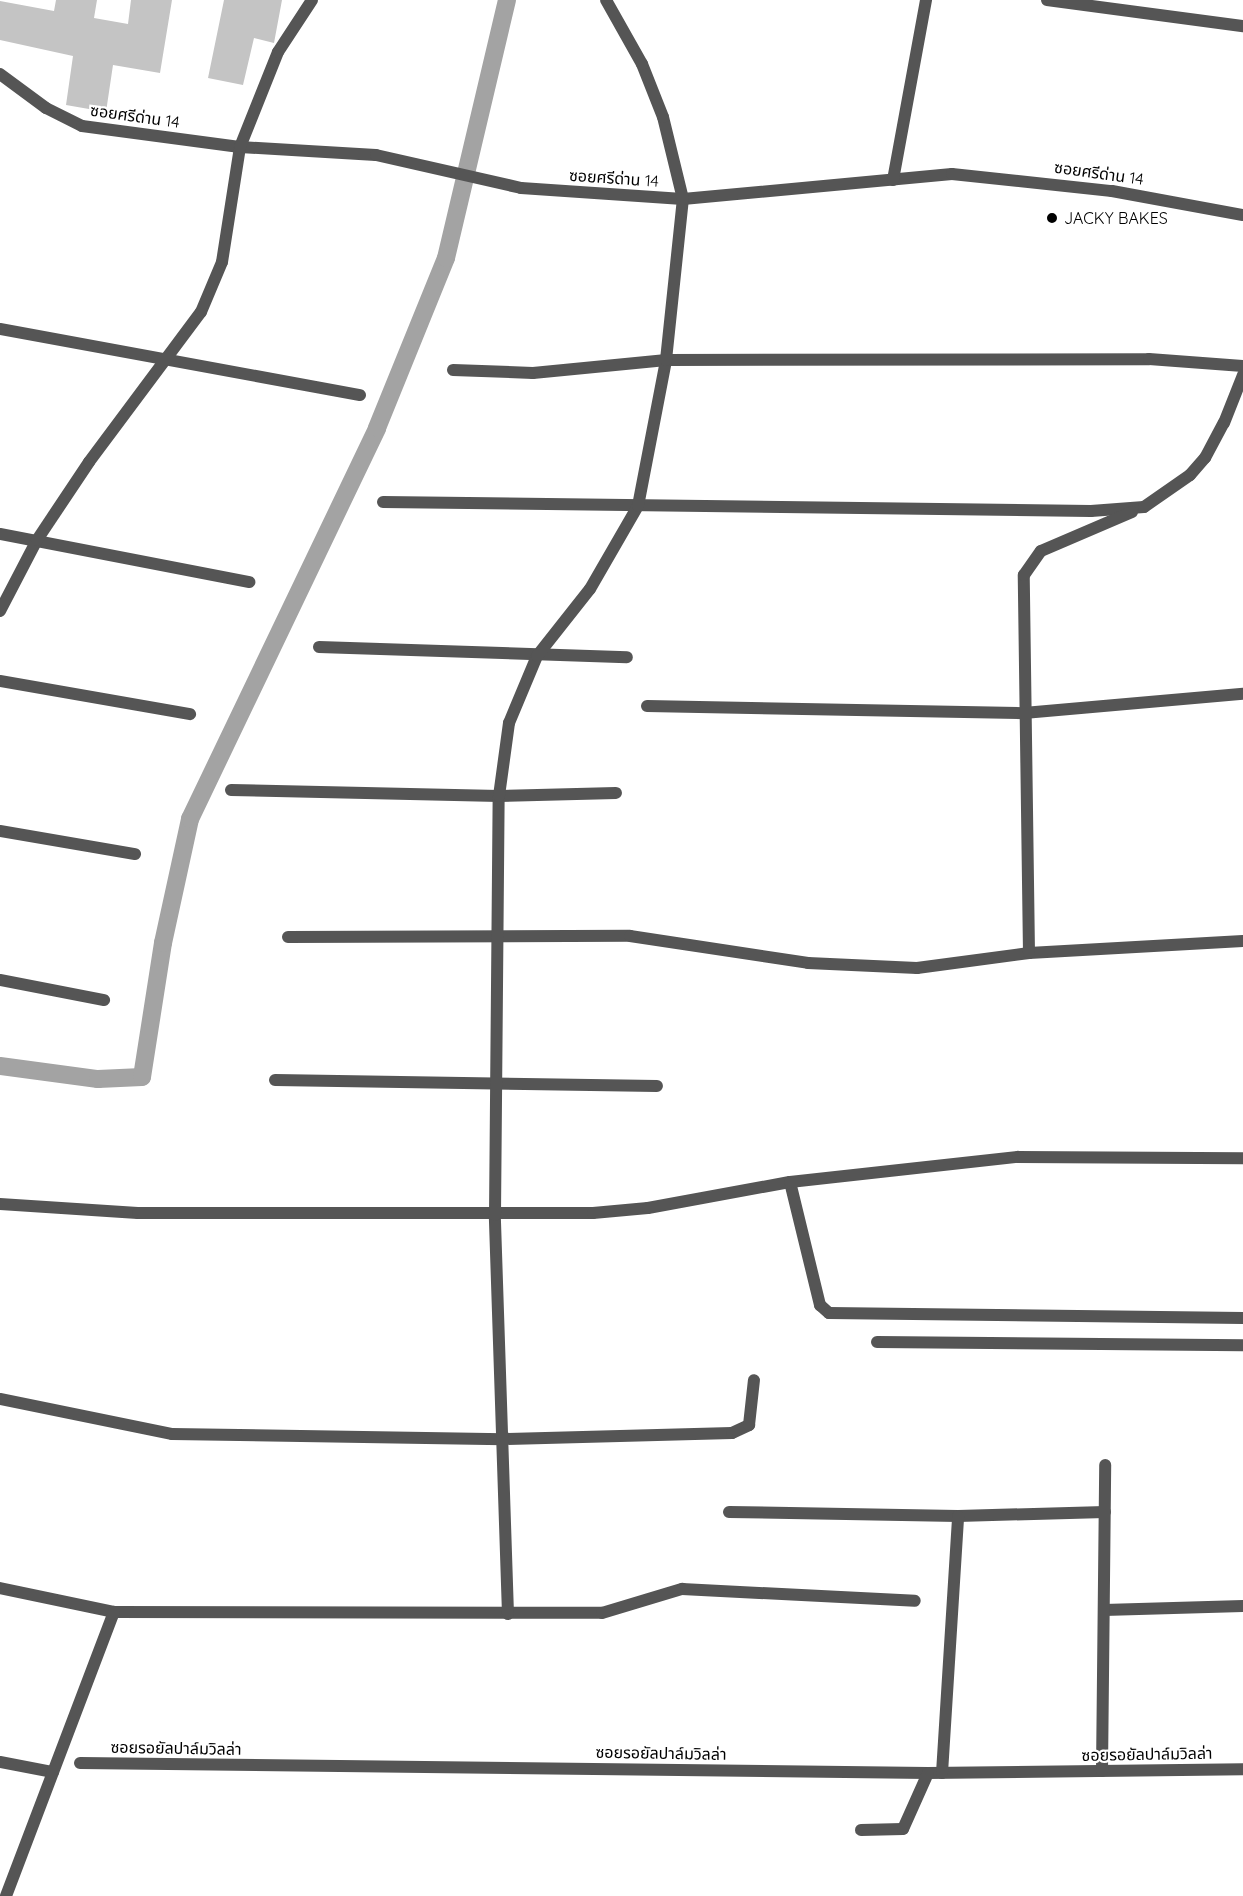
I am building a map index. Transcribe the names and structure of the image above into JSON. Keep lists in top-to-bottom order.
{
  "streets": {
    "street": ["ซอยศรีด่าน 14", "ซอยรอยัลปาล์มวิลล่า"]
  },
  "places": ["JACKY BAKES"]
}
